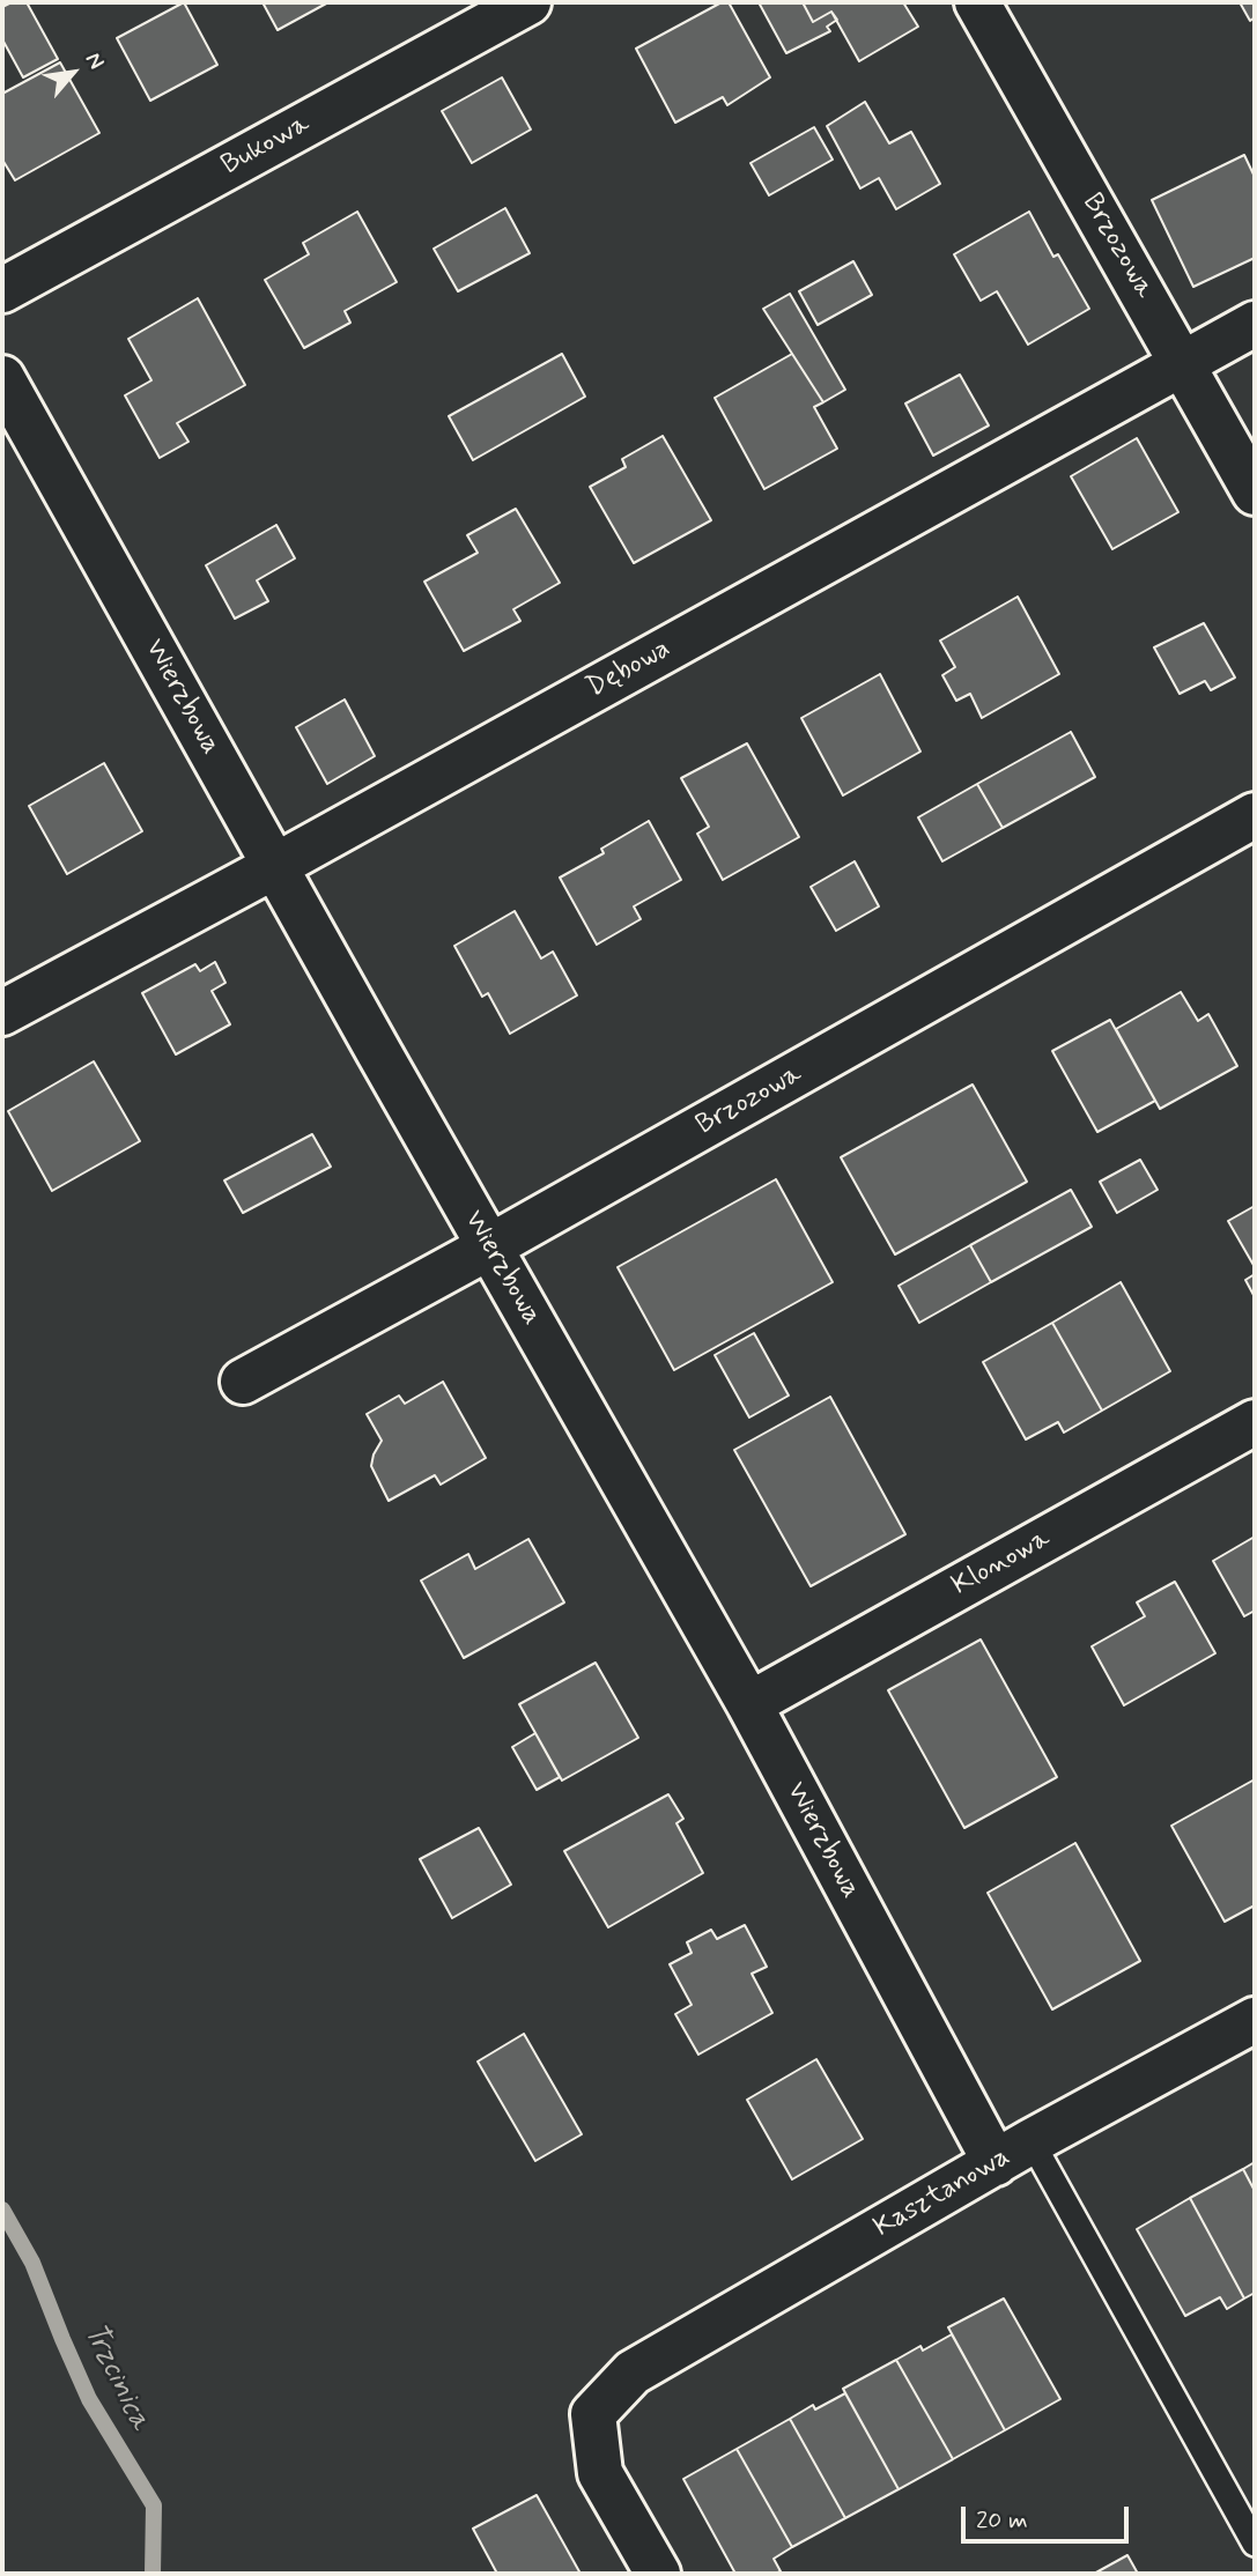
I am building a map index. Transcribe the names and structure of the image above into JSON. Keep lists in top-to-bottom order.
{
  "streets": {
    "street": [
      "Bukowa",
      "Brzozowa",
      "Dębowa",
      "Wierzbowa",
      "Klonowa",
      "Kasztanowa"
    ]
  },
  "crossings": [
    ["Brzozowa", "Dębowa"],
    ["Brzozowa", "Wierzbowa"],
    ["Dębowa", "Wierzbowa"],
    ["Wierzbowa", "Klonowa"],
    ["Wierzbowa", "Kasztanowa"]
  ],
  "water": ["Trzcinica"],
  "scale_bar": "20 m",
  "north": "top right"
}
